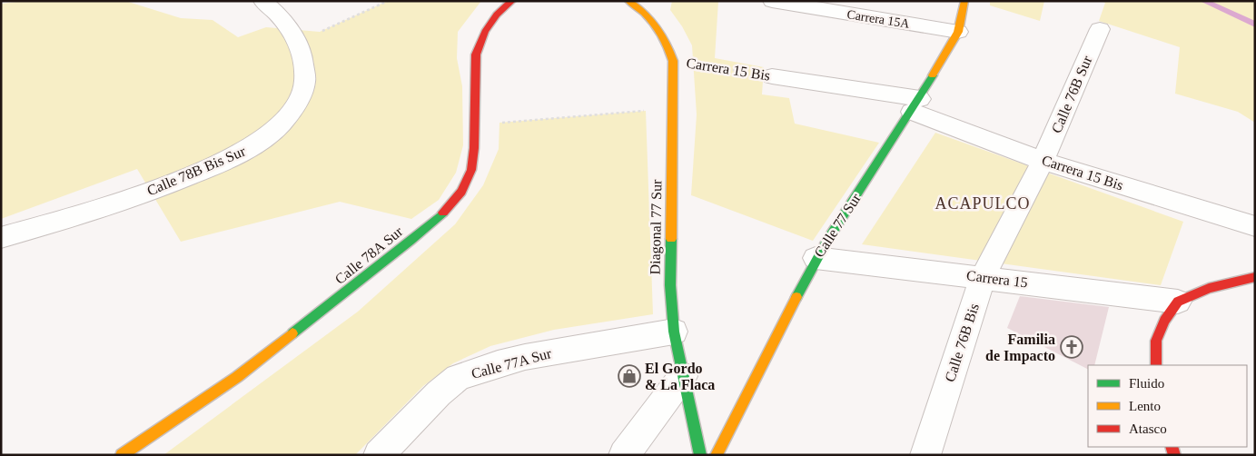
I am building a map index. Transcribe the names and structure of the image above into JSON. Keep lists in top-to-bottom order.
{
  "streets": {
    "street": [
      "Carrera 15A",
      "Carrera 15 Bis",
      "Calle 76B Sur",
      "Calle 78B Bis Sur",
      "Calle 77 Sur",
      "Diagonal 77 Sur",
      "Calle 78A Sur",
      "Carrera 15",
      "Calle 76B Bis",
      "Calle 77A Sur"
    ]
  },
  "crossings": [
    ["Carrera 15A", "Calle 77 Sur"],
    ["Carrera 15 Bis", "Calle 76B Sur"],
    ["Carrera 15 Bis", "Calle 77 Sur"],
    ["Carrera 15 Bis", "Diagonal 77 Sur"],
    ["Carrera 15 Bis", "Calle 76B Bis"],
    ["Calle 76B Sur", "Calle 76B Bis"],
    ["Calle 77 Sur", "Carrera 15"],
    ["Diagonal 77 Sur", "Calle 77A Sur"],
    ["Carrera 15", "Calle 76B Bis"]
  ],
  "districts": ["ACAPULCO"],
  "places": {
    "church": ["Familia de Impacto"],
    "shop": ["El Gordo & La Flaca"]
  },
  "legend": ["Fluido", "Lento", "Atasco"]
}
